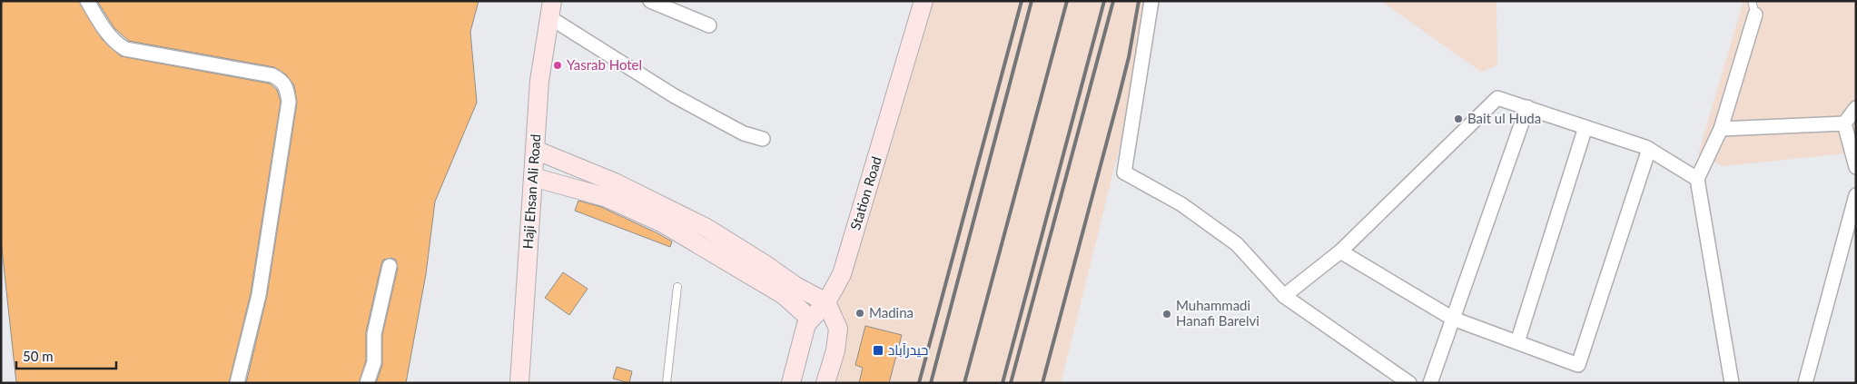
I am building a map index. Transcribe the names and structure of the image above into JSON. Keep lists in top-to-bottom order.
{
  "streets": {
    "street": ["Haji Ehsan Ali Road", "Station Road"]
  },
  "places": {
    "other": [
      "Yasrab Hotel",
      "Bait ul Huda",
      "Madina",
      "Muhammadi Hanafi Barelvi"
    ],
    "transit": ["حیدرآباد"]
  },
  "scale_bar": "50 m"
}
